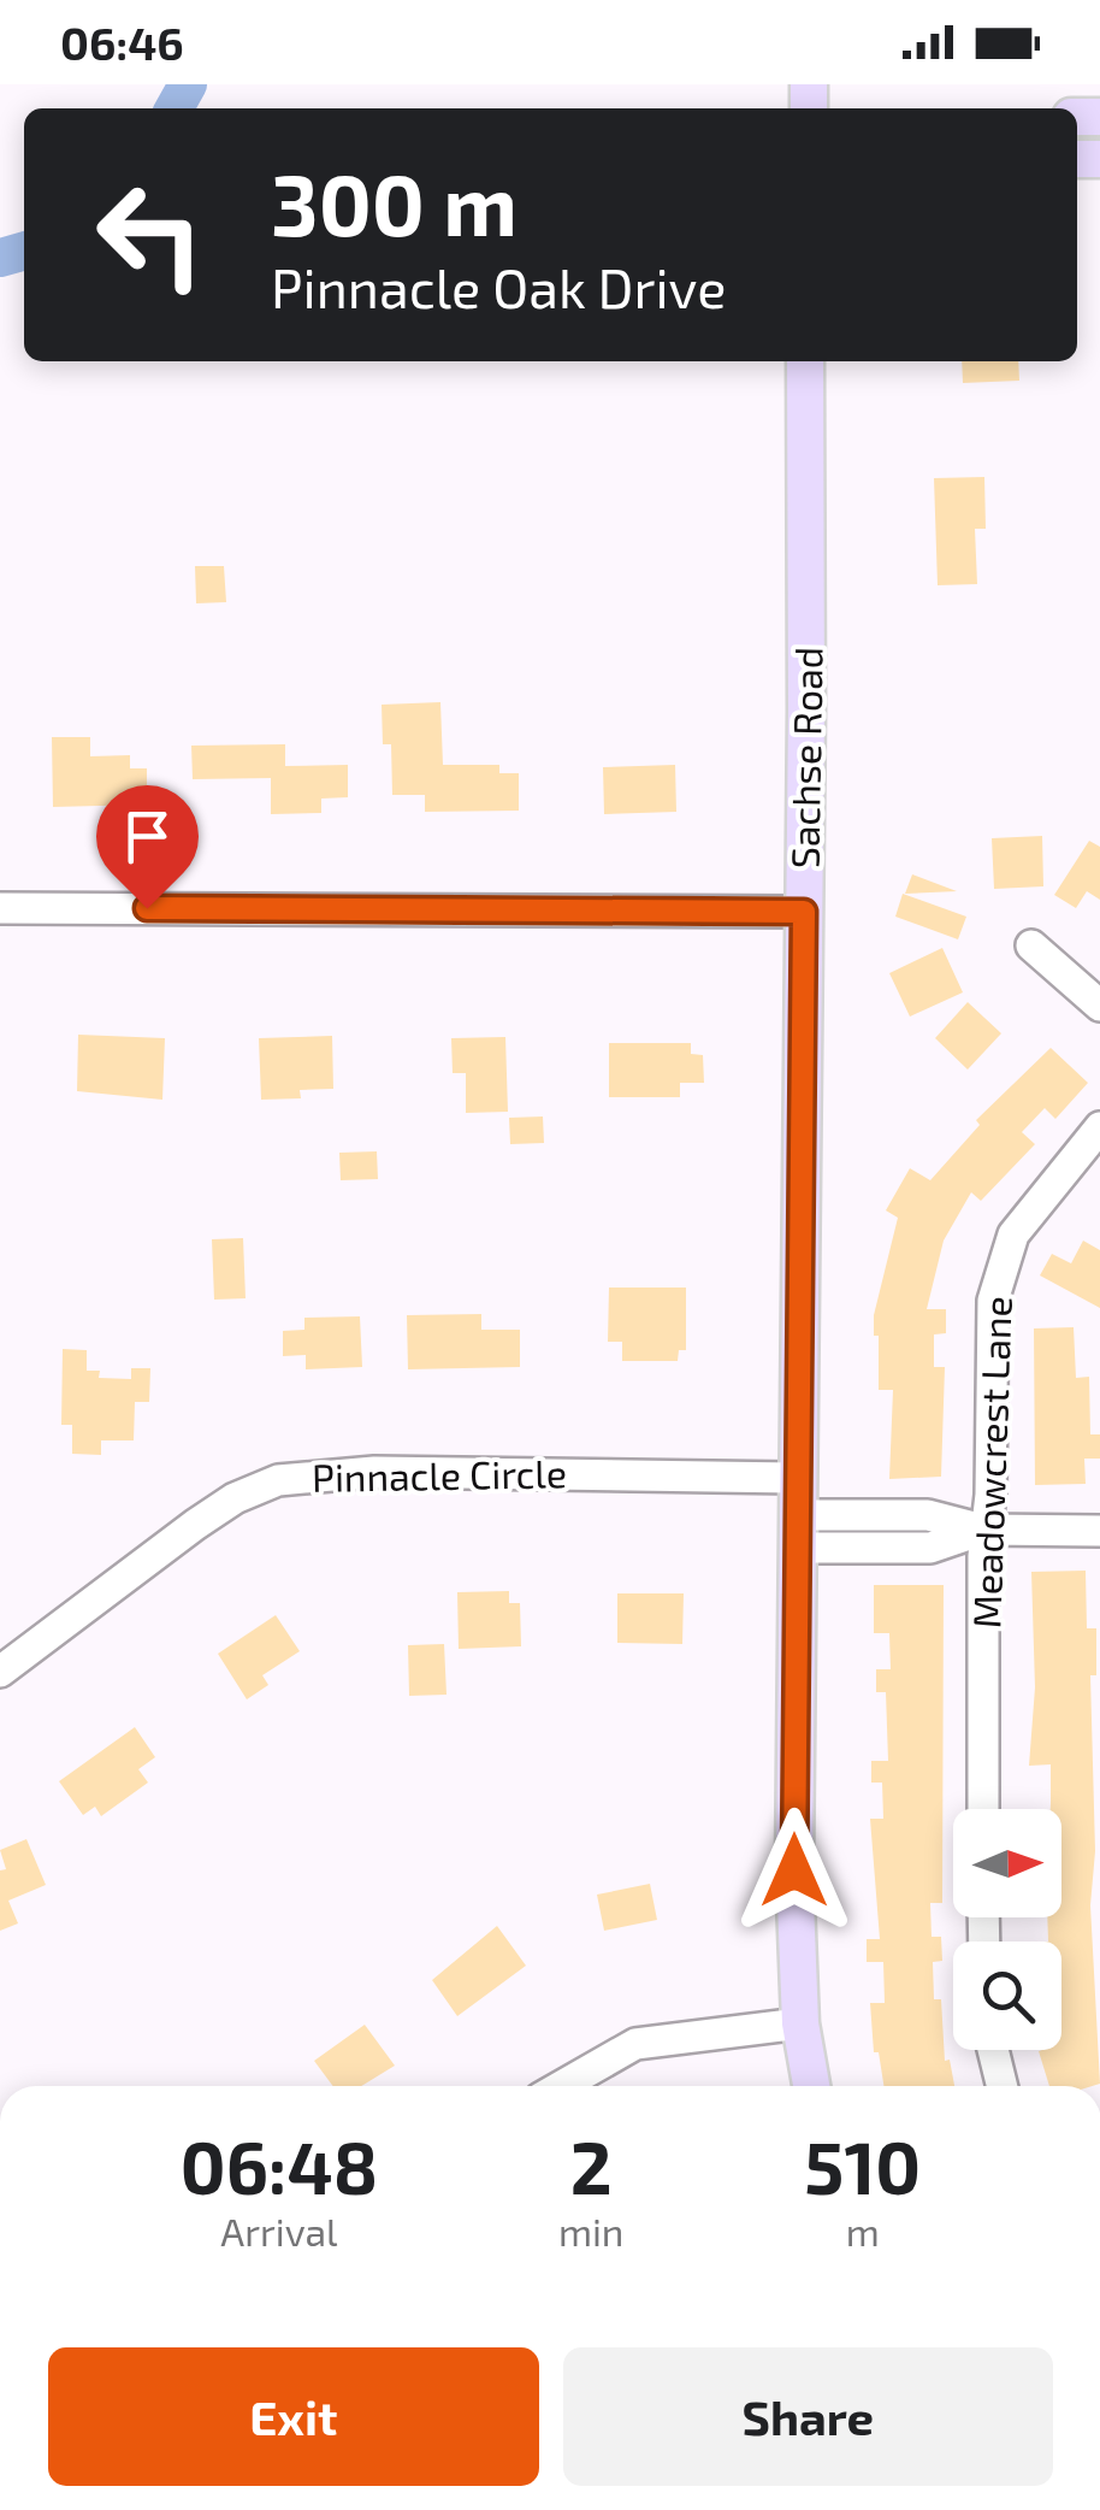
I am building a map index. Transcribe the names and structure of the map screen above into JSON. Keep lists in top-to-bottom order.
{
  "streets": {
    "main road": ["Sachse Road"],
    "street": ["Meadowcrest Lane", "Pinnacle Circle"]
  },
  "crossings": [
    ["Sachse Road", "Pinnacle Circle"]
  ],
  "north": "right",
  "page": {
    "status": "06:46",
    "turn": ["300 m", "Pinnacle Oak Drive"],
    "eta": [
      "06:48",
      "Arrival",
      "2",
      "min",
      "510",
      "m"
    ],
    "buttons": ["Exit", "Share"]
  }
}
